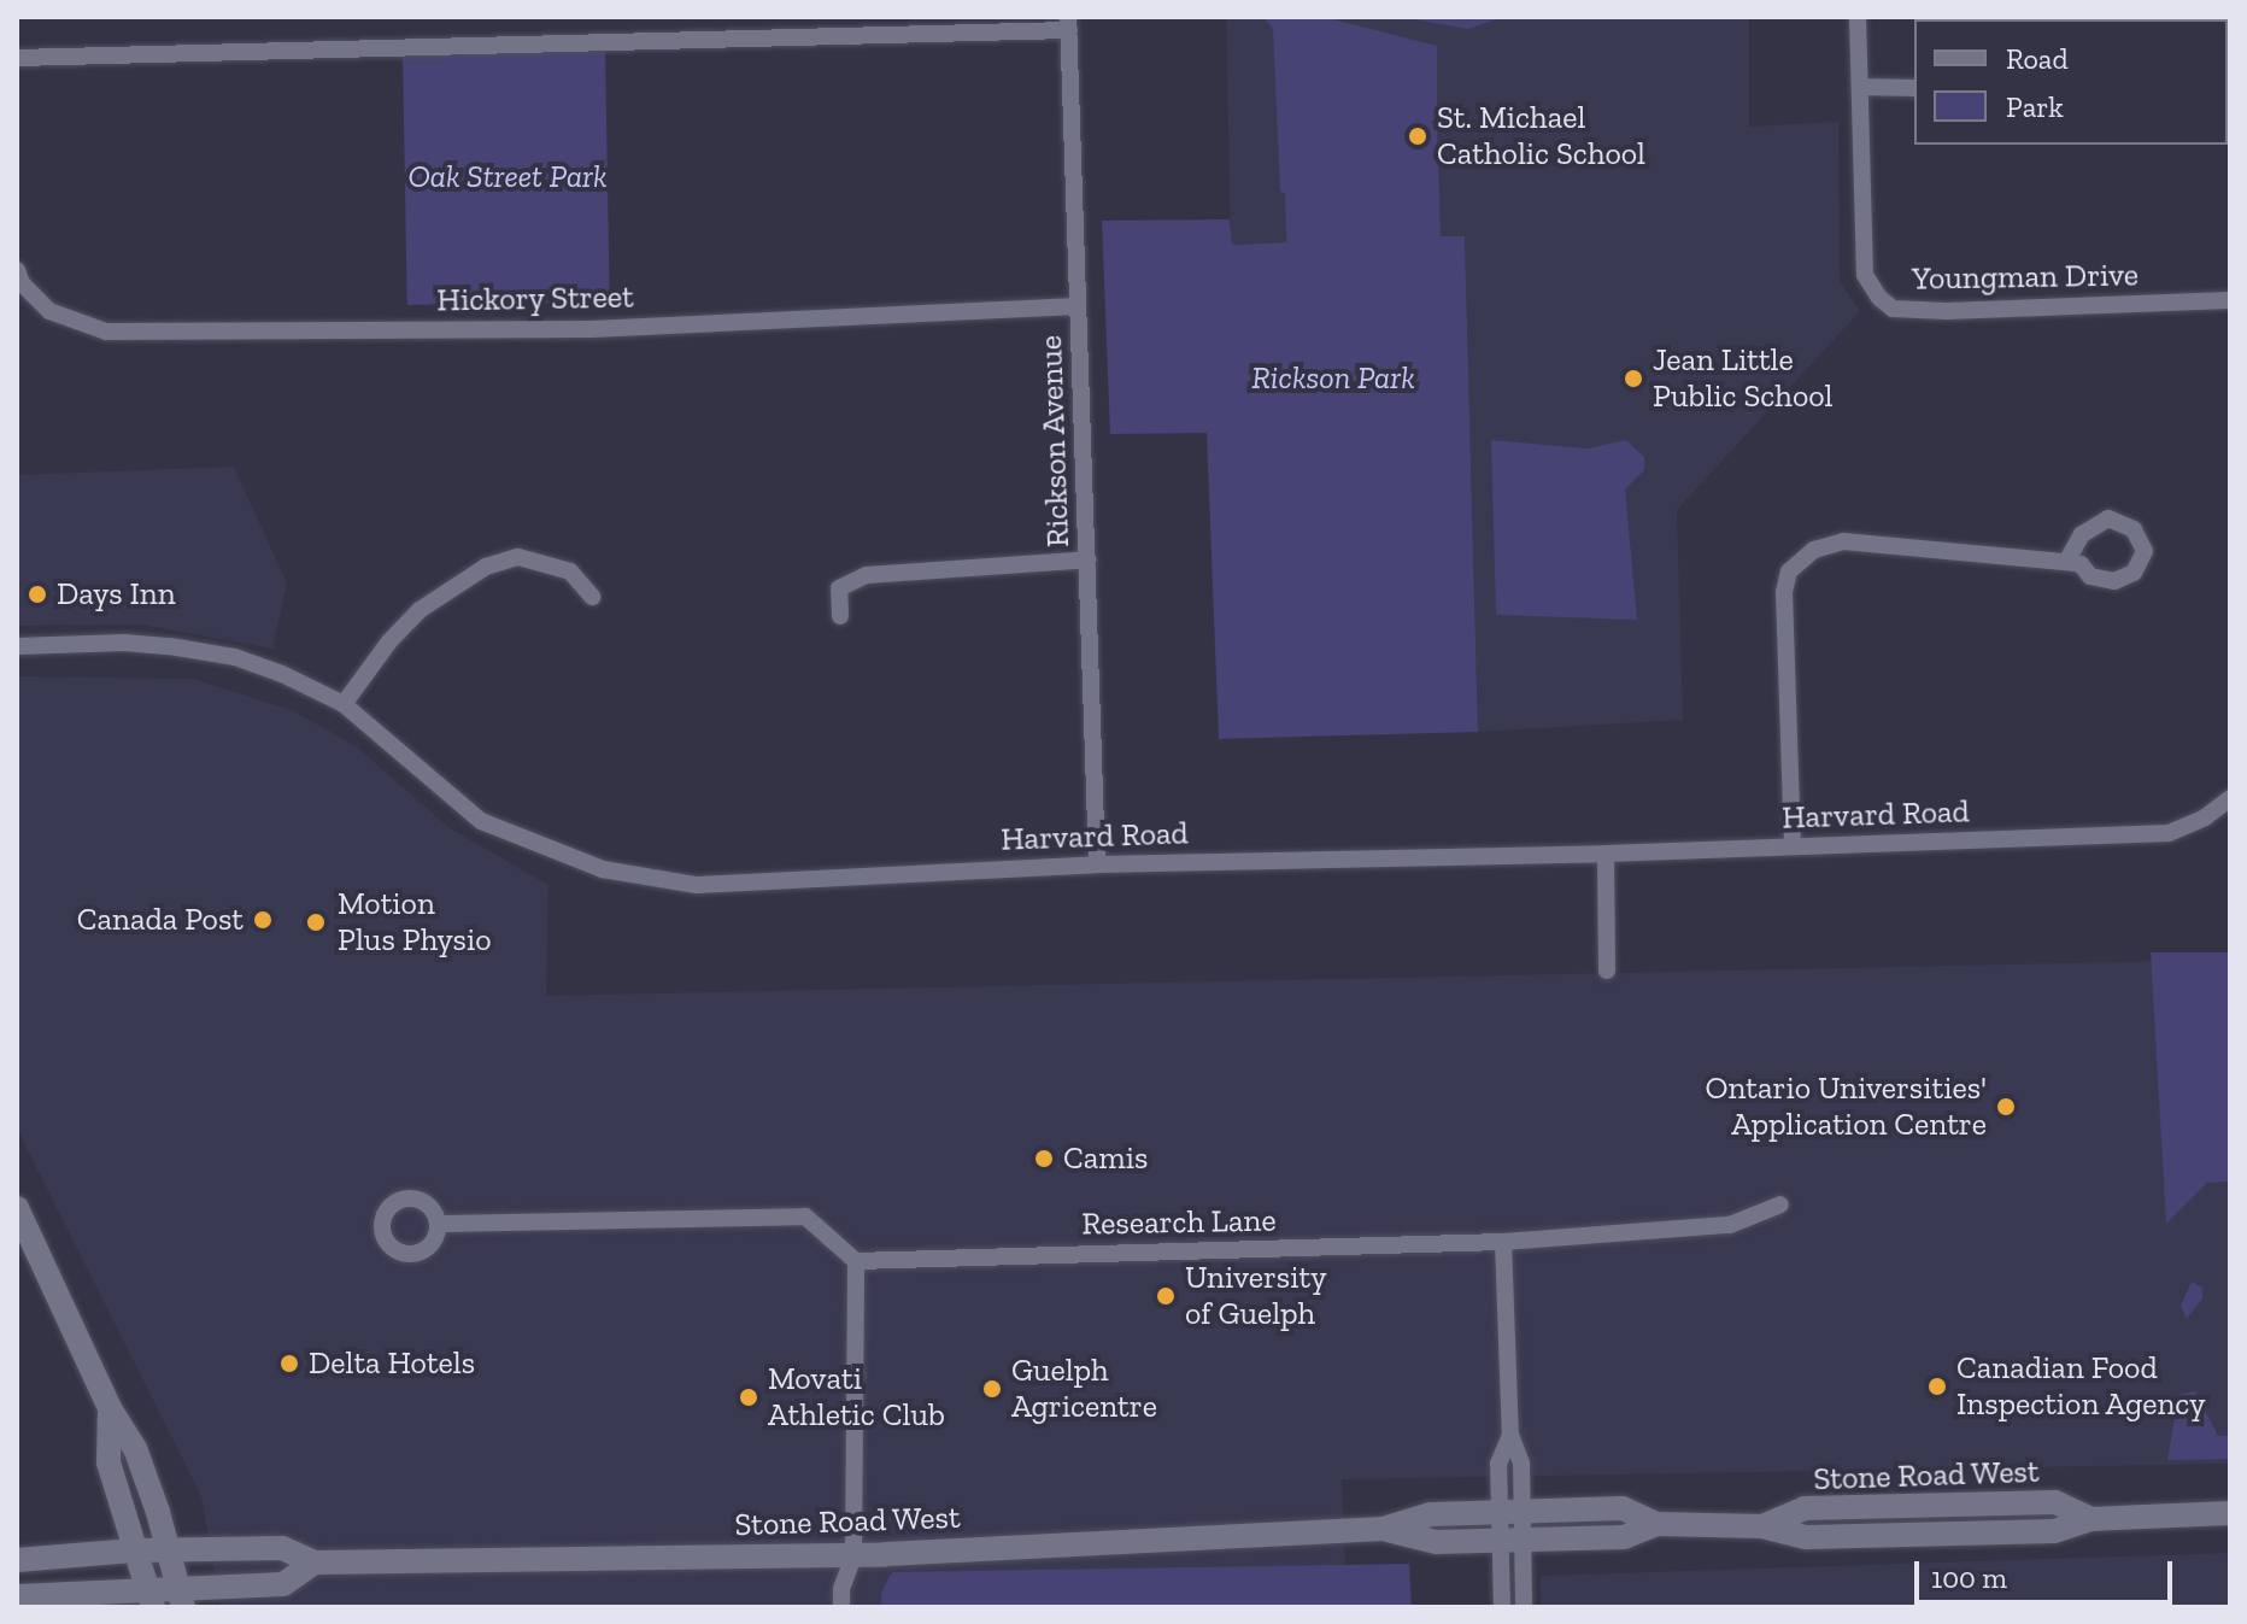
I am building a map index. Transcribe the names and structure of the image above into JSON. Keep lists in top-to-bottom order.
{
  "streets": {
    "main road": ["Stone Road West"],
    "street": [
      "Youngman Drive",
      "Hickory Street",
      "Rickson Avenue",
      "Harvard Road",
      "Research Lane"
    ]
  },
  "crossings": [
    ["Hickory Street", "Rickson Avenue"],
    ["Rickson Avenue", "Harvard Road"]
  ],
  "parks": ["Oak Street Park", "Rickson Park"],
  "places": [
    "St. Michael Catholic School",
    "Jean Little Public School",
    "Days Inn",
    "Canada Post",
    "Motion Plus Physio",
    "Ontario Universities' Application Centre",
    "Camis",
    "University of Guelph",
    "Delta Hotels",
    "Canadian Food Inspection Agency",
    "Guelph Agricentre",
    "Movati Athletic Club"
  ],
  "legend": ["Road", "Park"],
  "scale_bar": "100 m"
}
